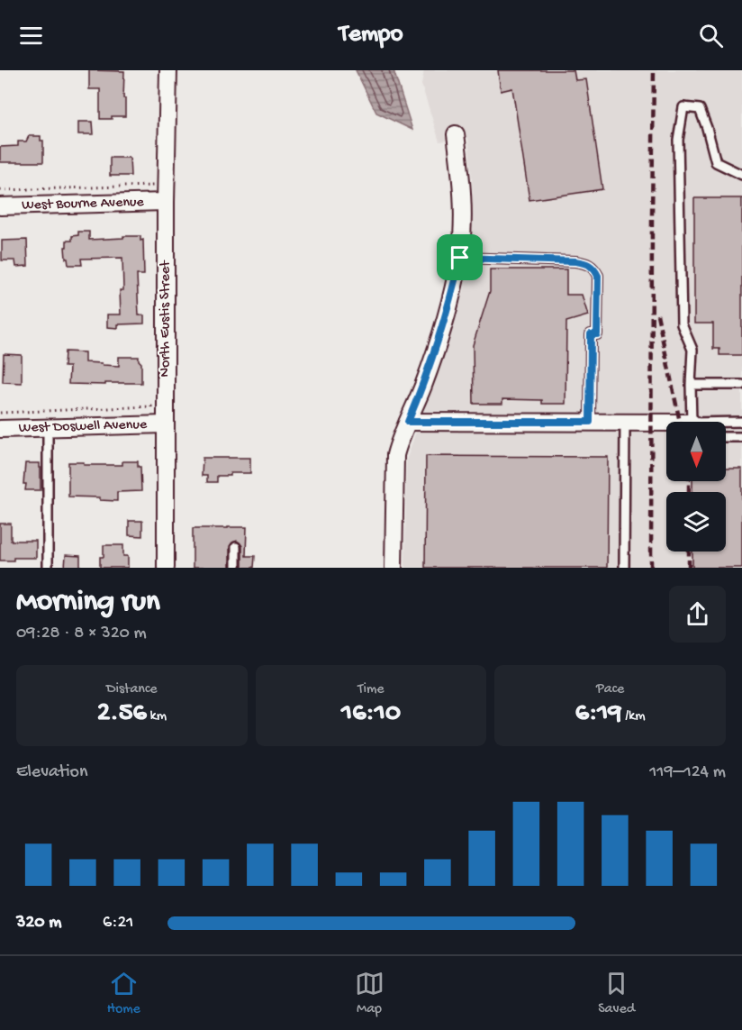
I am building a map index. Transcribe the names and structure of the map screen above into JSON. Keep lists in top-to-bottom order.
{
  "streets": {
    "street": ["West Bourne Avenue", "North Eustis Street", "West Doswell Avenue"]
  },
  "crossings": [
    ["West Bourne Avenue", "North Eustis Street"],
    ["North Eustis Street", "West Doswell Avenue"]
  ],
  "north": "bottom",
  "page": {
    "header": "Tempo",
    "heading": ["Morning run", "09:28 · 8 × 320 m"],
    "stats": [
      ["Distance", "2.56 km"],
      ["Time", "16:10"],
      ["Pace", "6:19 /km"]
    ],
    "chart": ["Elevation", "119–124 m"],
    "list": [
      {
        "name": "320 m",
        "note": "6:21"
      }
    ],
    "tabs": ["Home", "Map", "Saved"]
  }
}
